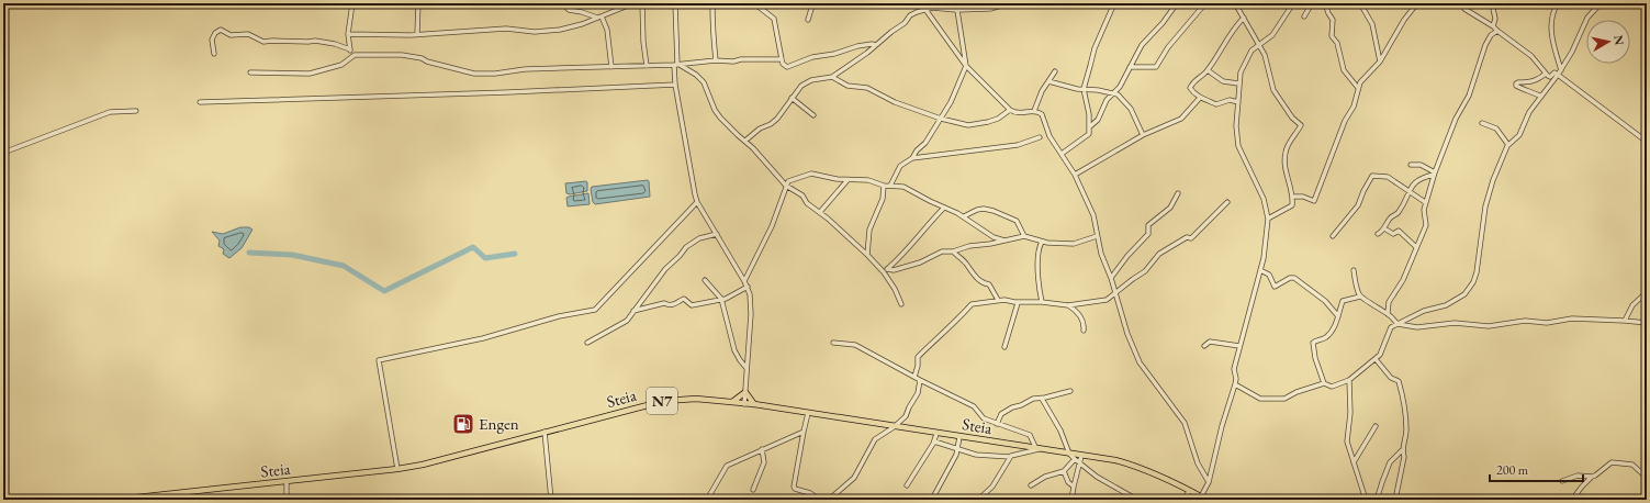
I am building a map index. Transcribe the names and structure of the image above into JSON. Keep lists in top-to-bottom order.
{
  "streets": {
    "main road": ["Steia", "N7"]
  },
  "places": {
    "fuel station": ["Engen"]
  },
  "scale_bar": "200 m",
  "north": "right"
}
